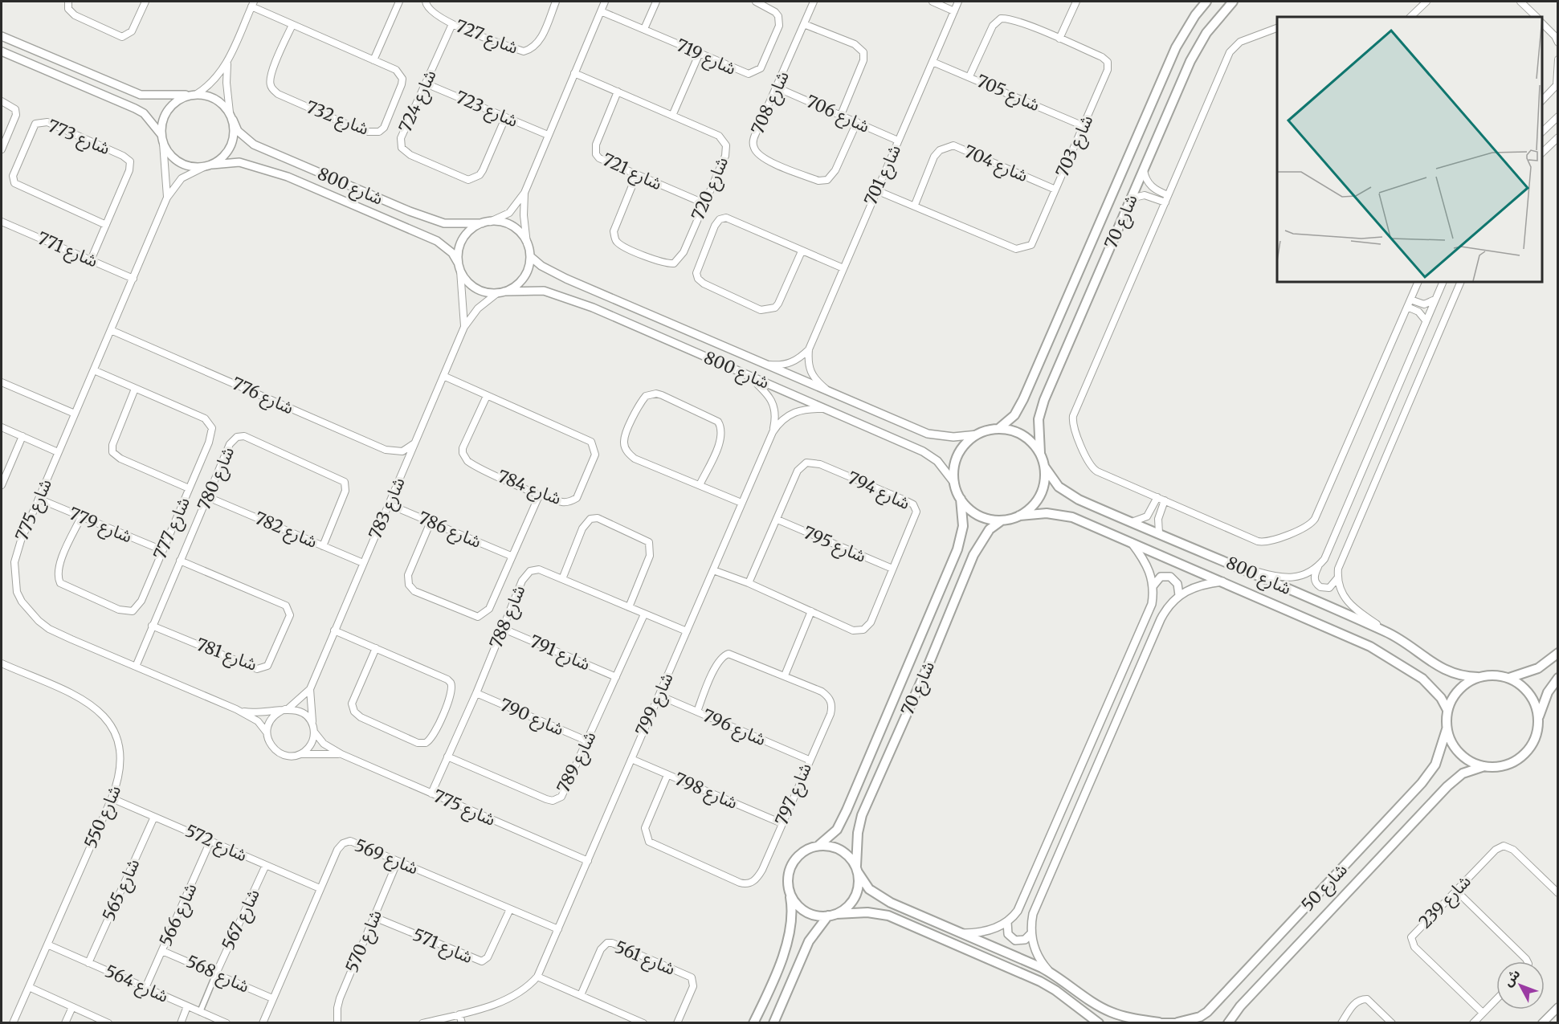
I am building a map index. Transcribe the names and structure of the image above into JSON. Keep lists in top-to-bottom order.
{
  "streets": {
    "main road": ["شارع 800", "شارع 70", "شارع 50"],
    "street": [
      "شارع 727",
      "شارع 719",
      "شارع 705",
      "شارع 724",
      "شارع 708",
      "شارع 723",
      "شارع 706",
      "شارع 732",
      "شارع 773",
      "شارع 703",
      "شارع 704",
      "شارع 721",
      "شارع 701",
      "شارع 720",
      "شارع 771",
      "شارع 776",
      "شارع 780",
      "شارع 784",
      "شارع 794",
      "شارع 783",
      "شارع 775",
      "شارع 779",
      "شارع 777",
      "شارع 782",
      "شارع 786",
      "شارع 795",
      "شارع 788",
      "شارع 791",
      "شارع 781",
      "شارع 799",
      "شارع 790",
      "شارع 796",
      "شارع 789",
      "شارع 798",
      "شارع 797",
      "شارع 550",
      "شارع 572",
      "شارع 569",
      "شارع 565",
      "شارع 239",
      "شارع 566",
      "شارع 567",
      "شارع 570",
      "شارع 571",
      "شارع 561",
      "شارع 568",
      "شارع 564"
    ]
  },
  "crossings": [
    ["شارع 727", "شارع 724"],
    ["شارع 705", "شارع 703"],
    ["شارع 705", "شارع 701"],
    ["شارع 724", "شارع 723"],
    ["شارع 708", "شارع 706"],
    ["شارع 706", "شارع 701"],
    ["شارع 773", "شارع 771"],
    ["شارع 703", "شارع 704"],
    ["شارع 703", "شارع 701"],
    ["شارع 721", "شارع 720"],
    ["شارع 701", "شارع 800"],
    ["شارع 800", "شارع 70"],
    ["شارع 800", "شارع 783"],
    ["شارع 800", "شارع 775"],
    ["شارع 800", "شارع 799"],
    ["شارع 800", "شارع 50"],
    ["شارع 70", "شارع 50"],
    ["شارع 771", "شارع 775"],
    ["شارع 776", "شارع 783"],
    ["شارع 776", "شارع 775"],
    ["شارع 780", "شارع 775"],
    ["شارع 780", "شارع 782"],
    ["شارع 780", "شارع 781"],
    ["شارع 784", "شارع 783"],
    ["شارع 794", "شارع 795"],
    ["شارع 794", "شارع 799"],
    ["شارع 783", "شارع 775"],
    ["شارع 783", "شارع 782"],
    ["شارع 783", "شارع 786"],
    ["شارع 775", "شارع 779"],
    ["شارع 775", "شارع 777"],
    ["شارع 775", "شارع 788"],
    ["شارع 775", "شارع 799"],
    ["شارع 779", "شارع 777"],
    ["شارع 788", "شارع 791"],
    ["شارع 788", "شارع 799"],
    ["شارع 788", "شارع 790"],
    ["شارع 788", "شارع 789"],
    ["شارع 791", "شارع 789"],
    ["شارع 799", "شارع 796"],
    ["شارع 799", "شارع 798"],
    ["شارع 799", "شارع 569"],
    ["شارع 790", "شارع 789"],
    ["شارع 796", "شارع 797"],
    ["شارع 798", "شارع 797"],
    ["شارع 550", "شارع 572"],
    ["شارع 550", "شارع 564"],
    ["شارع 572", "شارع 569"],
    ["شارع 572", "شارع 565"],
    ["شارع 572", "شارع 566"],
    ["شارع 572", "شارع 567"],
    ["شارع 569", "شارع 570"],
    ["شارع 569", "شارع 571"],
    ["شارع 569", "شارع 568"],
    ["شارع 565", "شارع 564"],
    ["شارع 566", "شارع 568"],
    ["شارع 566", "شارع 564"],
    ["شارع 567", "شارع 568"],
    ["شارع 570", "شارع 571"]
  ],
  "north": "top left"
}
